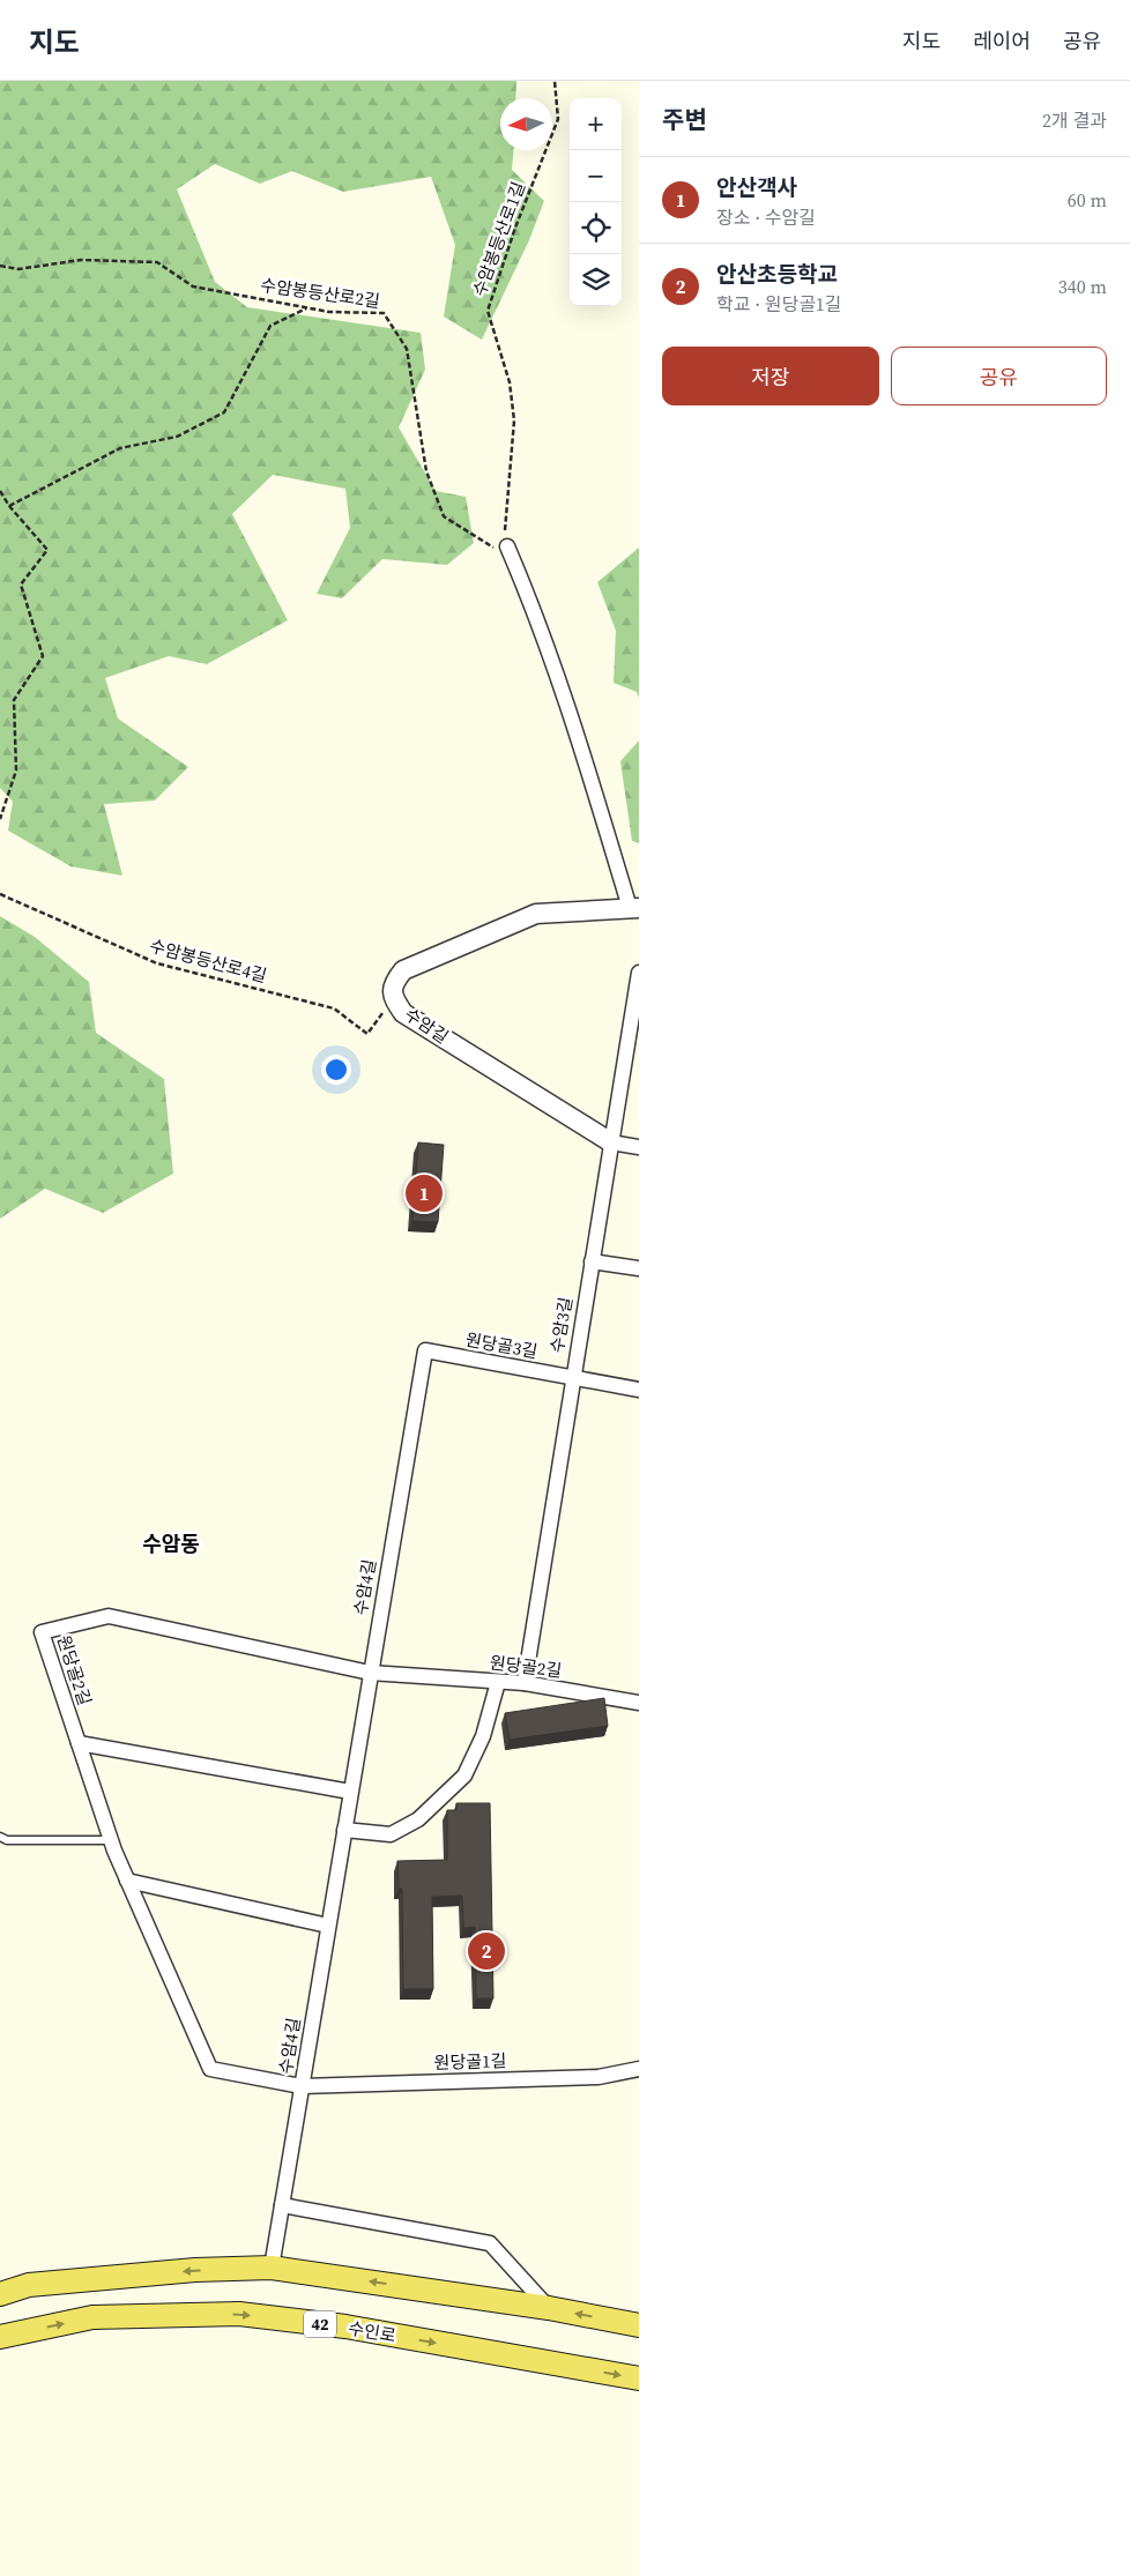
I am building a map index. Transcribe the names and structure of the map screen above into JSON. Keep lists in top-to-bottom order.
{
  "streets": {
    "main road": ["42", "수인로"],
    "street": [
      "수암길",
      "수암3길",
      "원당골3길",
      "수암4길",
      "원당골2길",
      "원당골1길"
    ],
    "path": ["수암봉등산로1길", "수암봉등산로2길", "수암봉등산로4길"]
  },
  "crossings": [
    ["수암봉등산로4길", "수암길"],
    ["수암길", "수암3길"],
    ["수암3길", "원당골3길"],
    ["수암3길", "원당골2길"],
    ["원당골3길", "수암4길"],
    ["수암4길", "원당골2길"],
    ["수암4길", "원당골1길"],
    ["원당골2길", "원당골1길"]
  ],
  "districts": ["수암동"],
  "north": "left",
  "page": {
    "header": "지도",
    "nav": ["지도", "레이어", "공유"],
    "heading": ["주변", "2개 결과"],
    "map_buttons": ["+", "−"],
    "list": [
      {
        "mark": "1",
        "name": "안산객사",
        "note": "장소 · 수암길",
        "value": "60 m"
      },
      {
        "mark": "2",
        "name": "안산초등학교",
        "note": "학교 · 원당골1길",
        "value": "340 m"
      }
    ],
    "buttons": ["저장", "공유"],
    "pins": ["1", "2"]
  }
}
